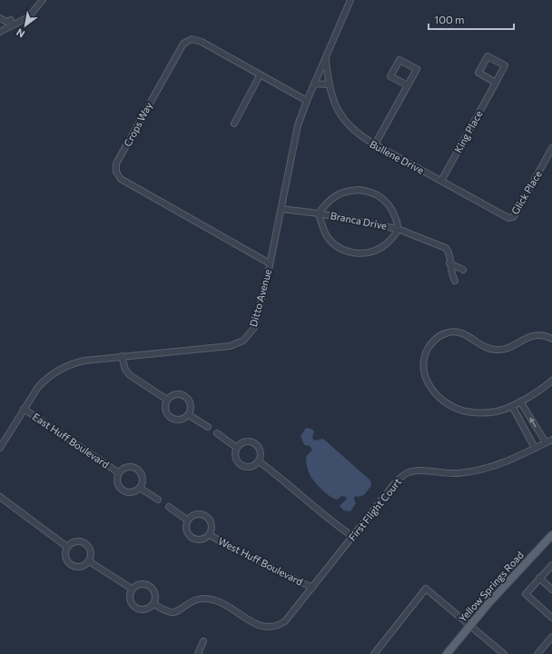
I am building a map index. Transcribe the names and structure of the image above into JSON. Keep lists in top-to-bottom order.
{
  "streets": {
    "main road": ["Yellow Springs Road"],
    "street": [
      "Crops Way",
      "King Place",
      "Bullene Drive",
      "Glick Place",
      "Branca Drive",
      "Ditto Avenue",
      "East Huff Boulevard",
      "First Flight Court",
      "West Huff Boulevard"
    ]
  },
  "crossings": [
    ["Crops Way", "Ditto Avenue"],
    ["King Place", "Bullene Drive"],
    ["Bullene Drive", "Glick Place"],
    ["Bullene Drive", "Ditto Avenue"],
    ["Branca Drive", "Ditto Avenue"],
    ["Ditto Avenue", "East Huff Boulevard"],
    ["First Flight Court", "West Huff Boulevard"]
  ],
  "scale_bar": "100 m",
  "north": "bottom left"
}
